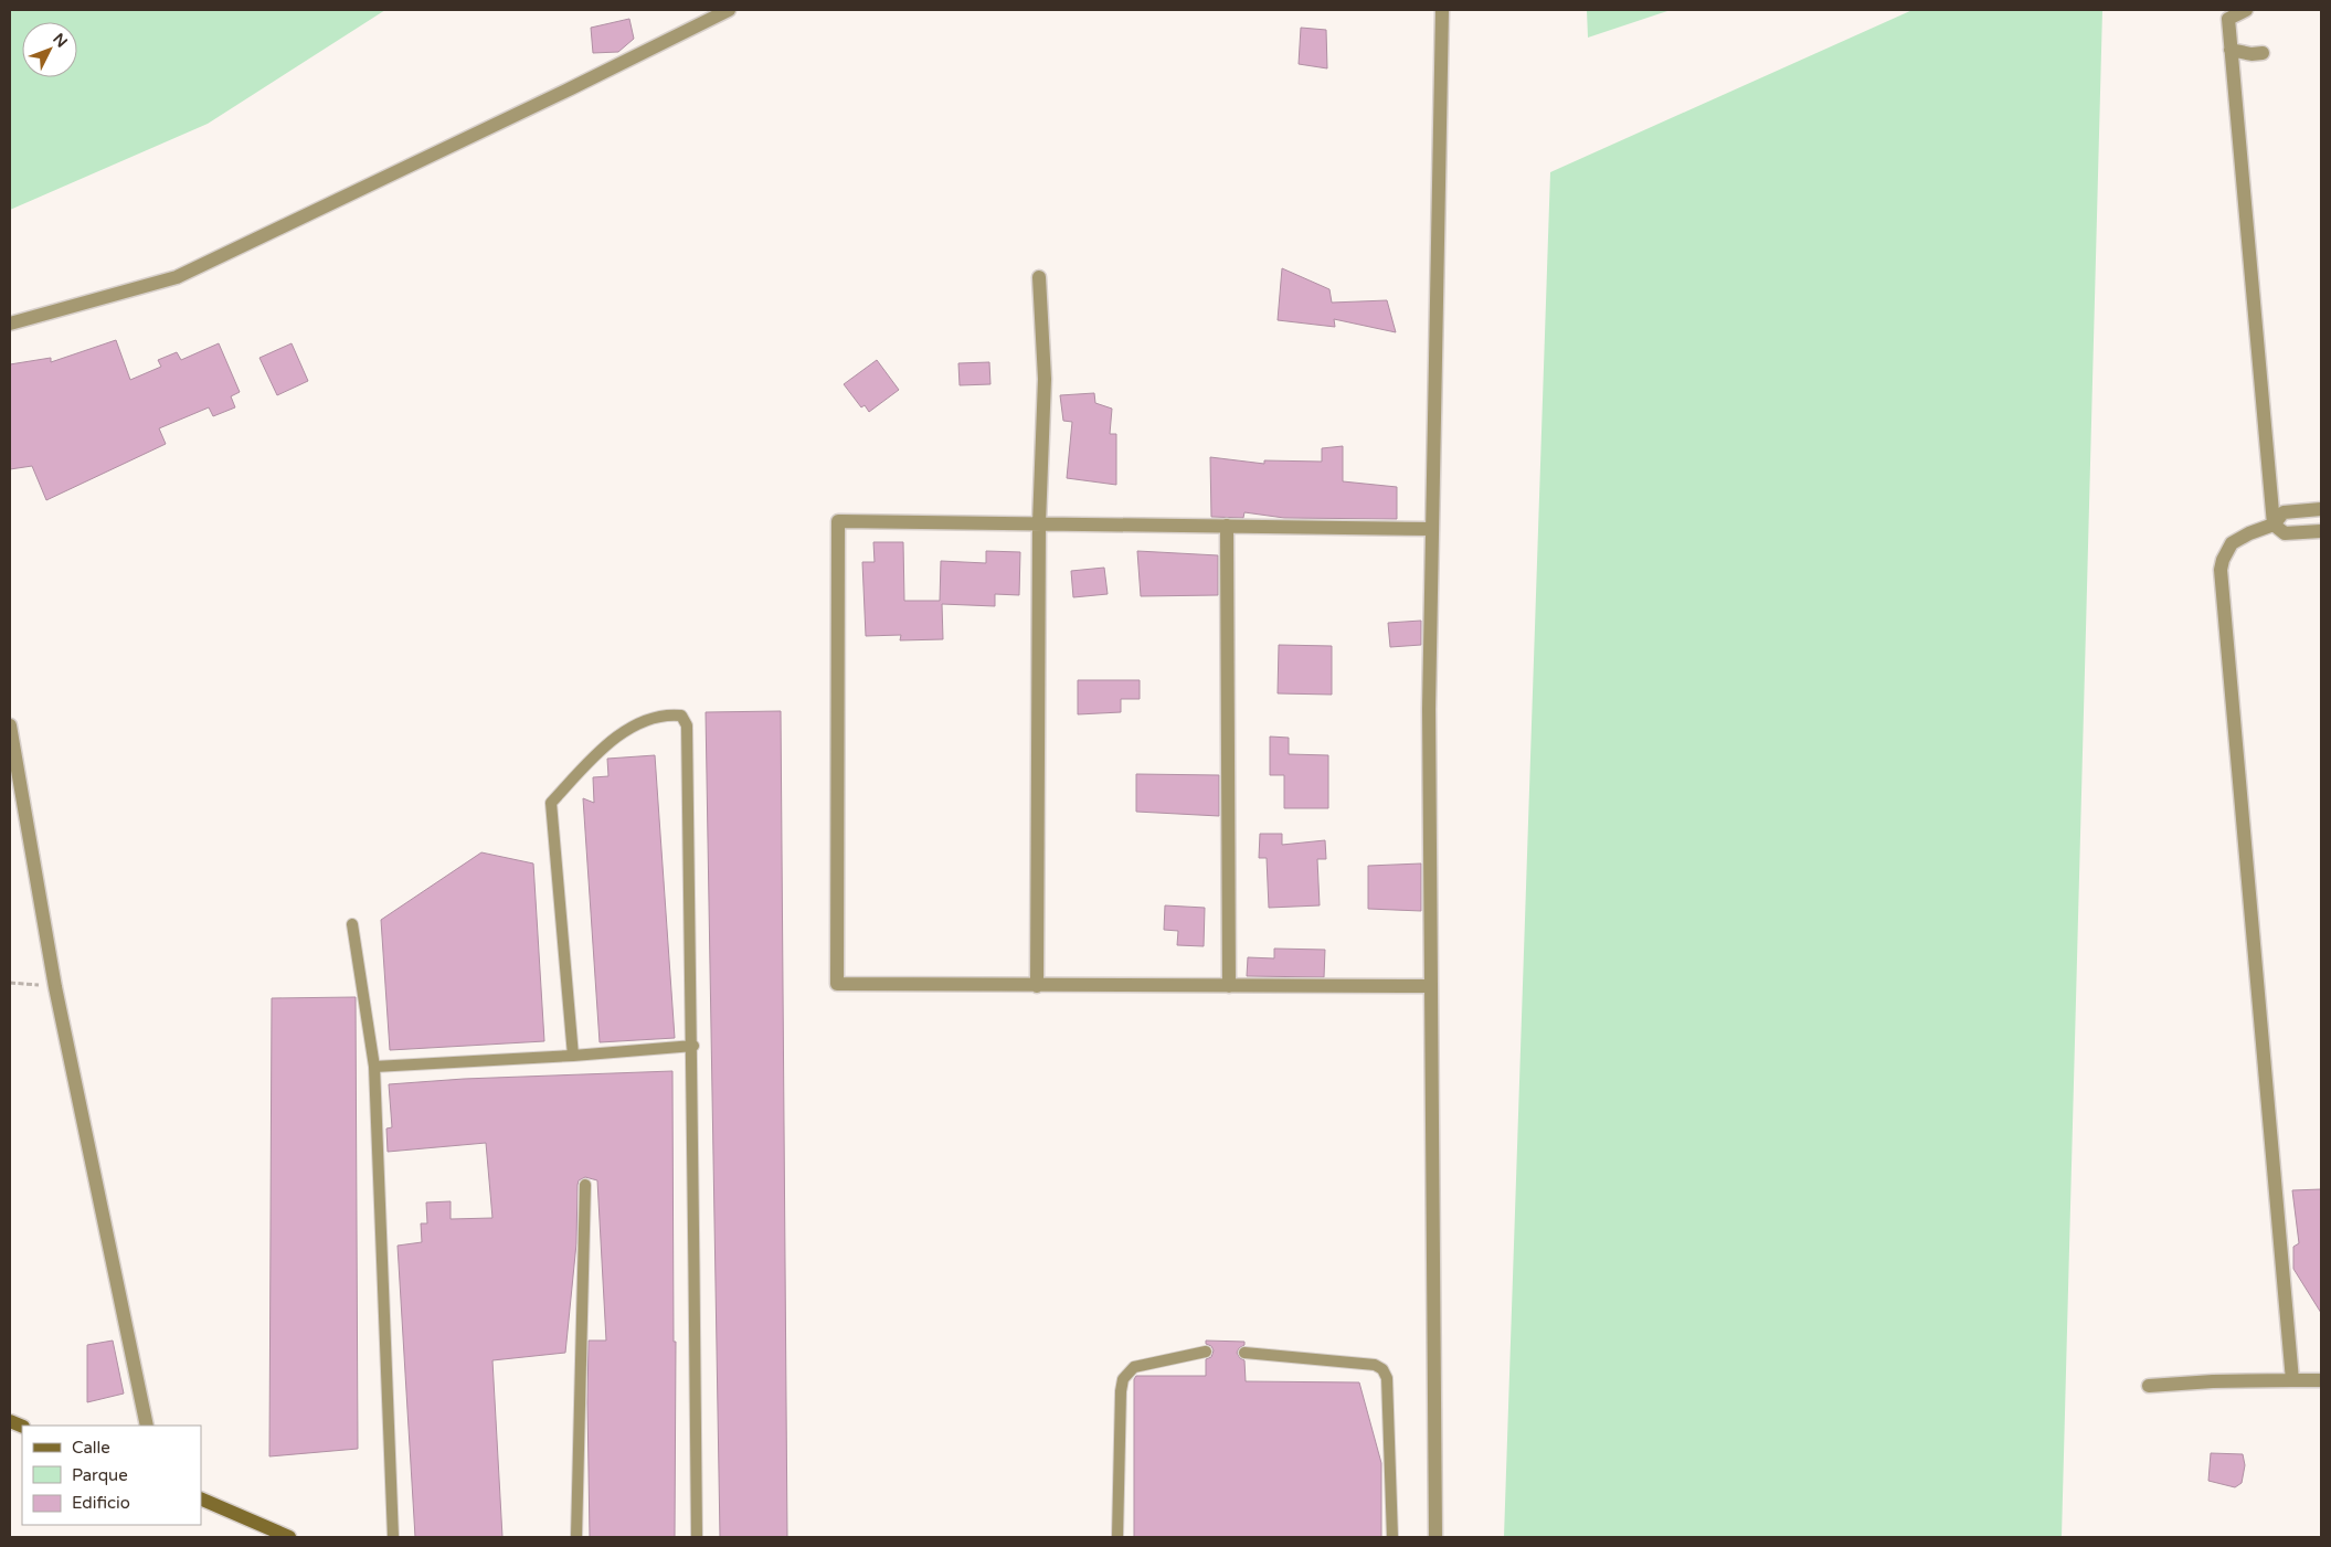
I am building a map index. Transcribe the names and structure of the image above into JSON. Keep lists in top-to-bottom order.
{
  "legend": ["Calle", "Parque", "Edificio"],
  "north": "top right"
}
